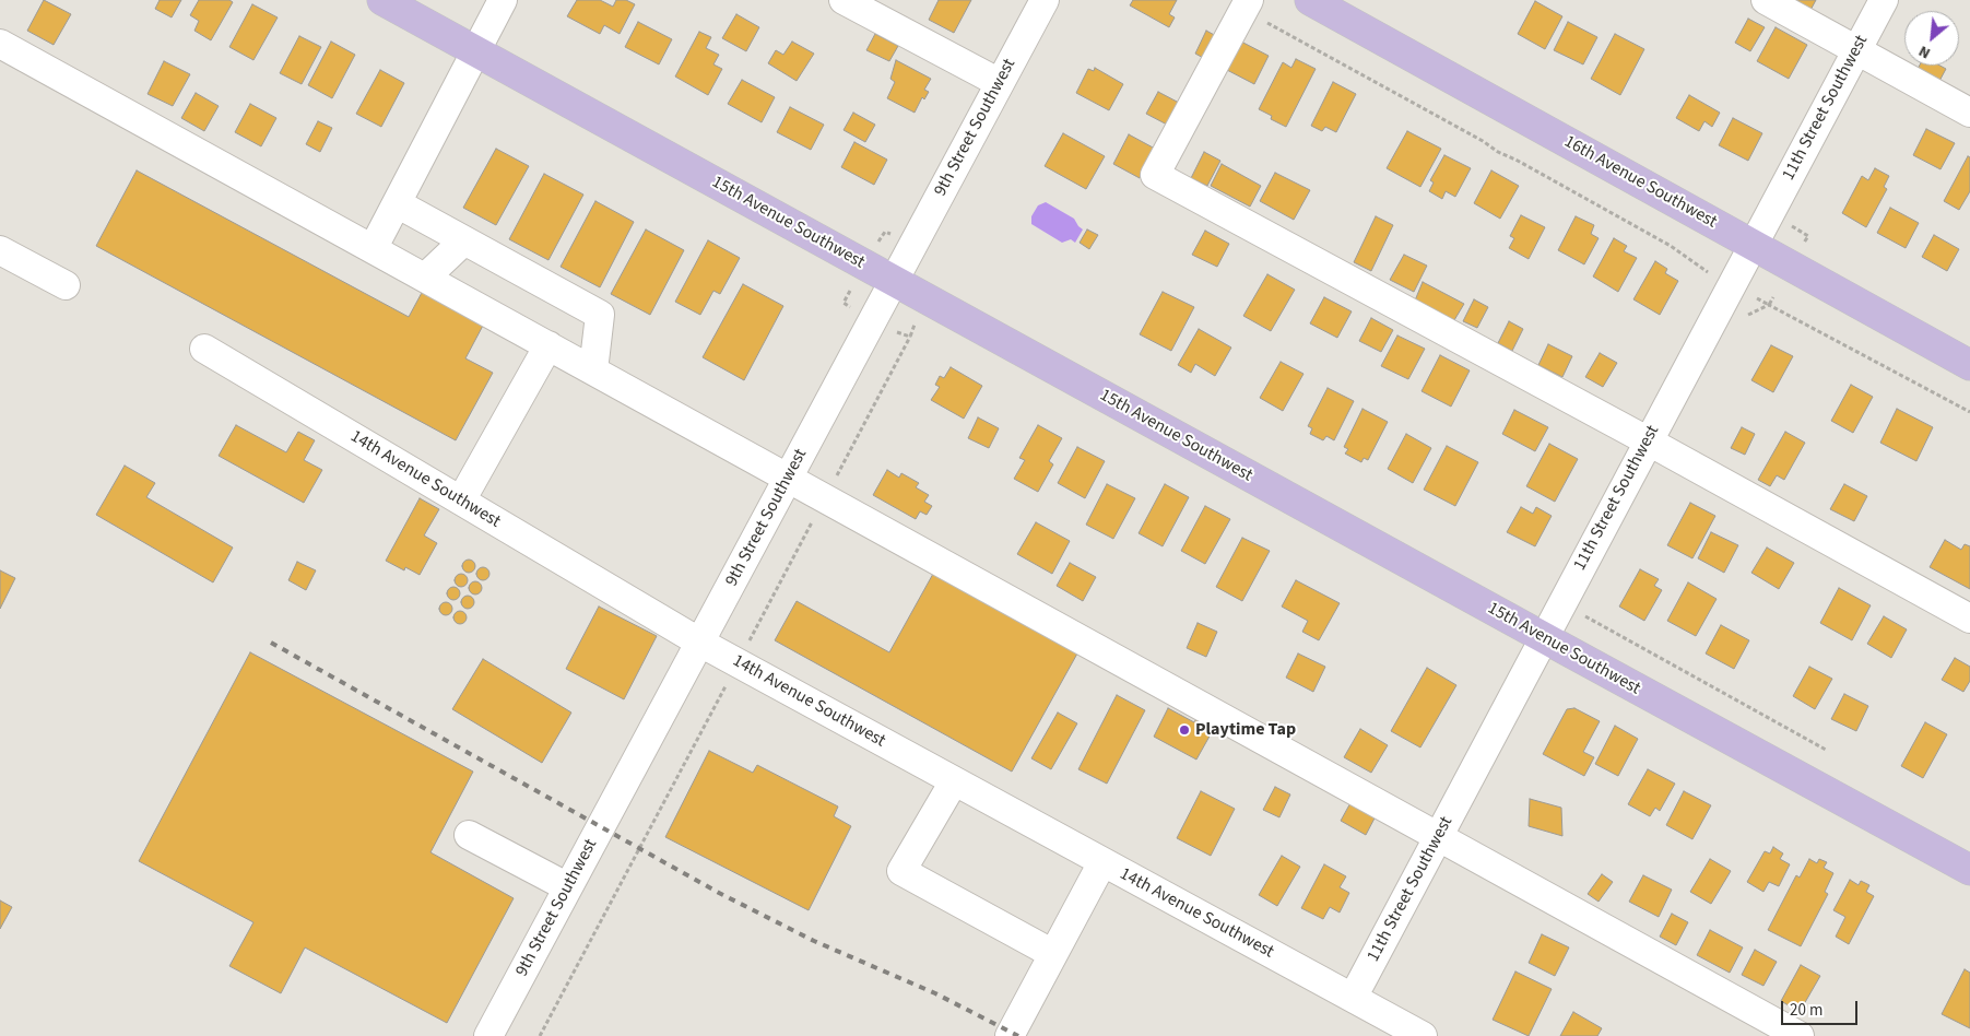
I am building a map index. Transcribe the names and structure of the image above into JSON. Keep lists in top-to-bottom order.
{
  "streets": {
    "main road": ["16th Avenue Southwest", "15th Avenue Southwest"],
    "street": ["11th Street Southwest", "9th Street Southwest", "14th Avenue Southwest"]
  },
  "crossings": [
    ["11th Street Southwest", "16th Avenue Southwest"],
    ["11th Street Southwest", "15th Avenue Southwest"],
    ["11th Street Southwest", "14th Avenue Southwest"],
    ["9th Street Southwest", "15th Avenue Southwest"],
    ["9th Street Southwest", "14th Avenue Southwest"]
  ],
  "places": ["Playtime Tap"],
  "scale_bar": "20 m",
  "north": "bottom left"
}
